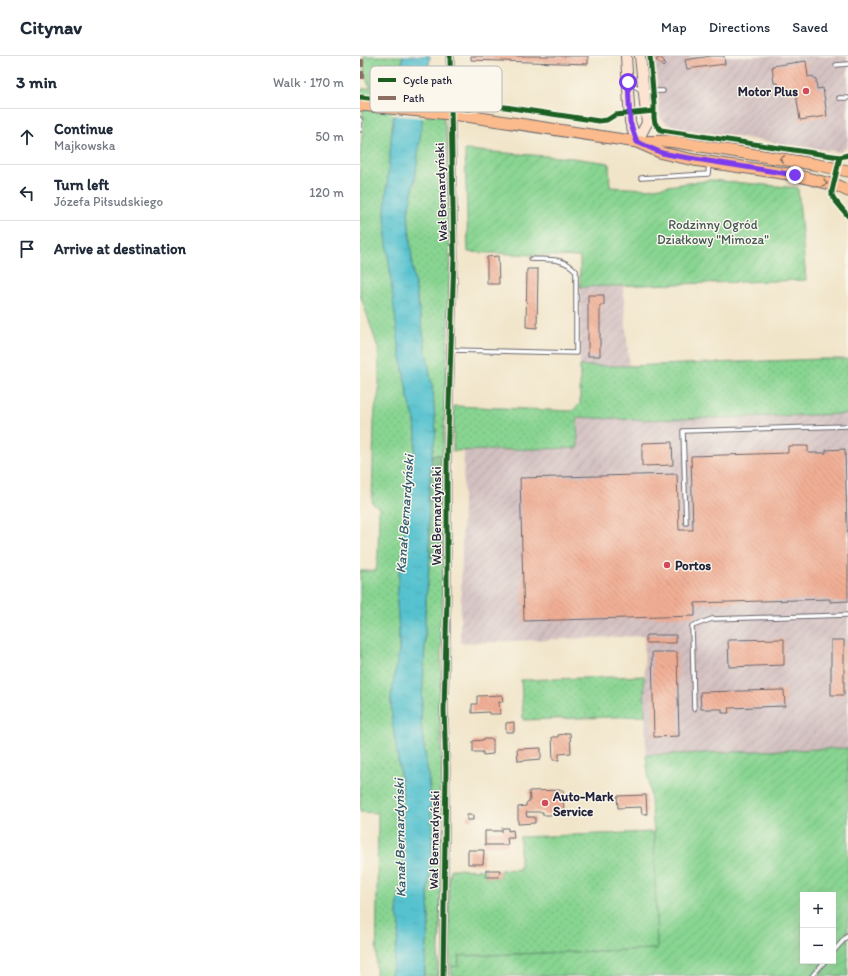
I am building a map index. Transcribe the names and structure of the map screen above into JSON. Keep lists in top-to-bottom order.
{
  "streets": {
    "street": ["Wał Bernardyński"]
  },
  "water": ["Kanał Bernardyński"],
  "parks": ["Rodzinny Ogród Działkowy \"Mimoza\""],
  "places": ["Motor Plus", "Portos", "Auto-Mark Service"],
  "legend": ["Cycle path", "Path"],
  "page": {
    "header": "Citynav",
    "nav": ["Map", "Directions", "Saved"],
    "heading": ["3 min", "Walk · 170 m"],
    "list": [
      ["Continue", "Majkowska", "50 m"],
      ["Turn left", "Józefa Piłsudskiego", "120 m"],
      "Arrive at destination"
    ],
    "map_buttons": ["+", "−"]
  }
}
